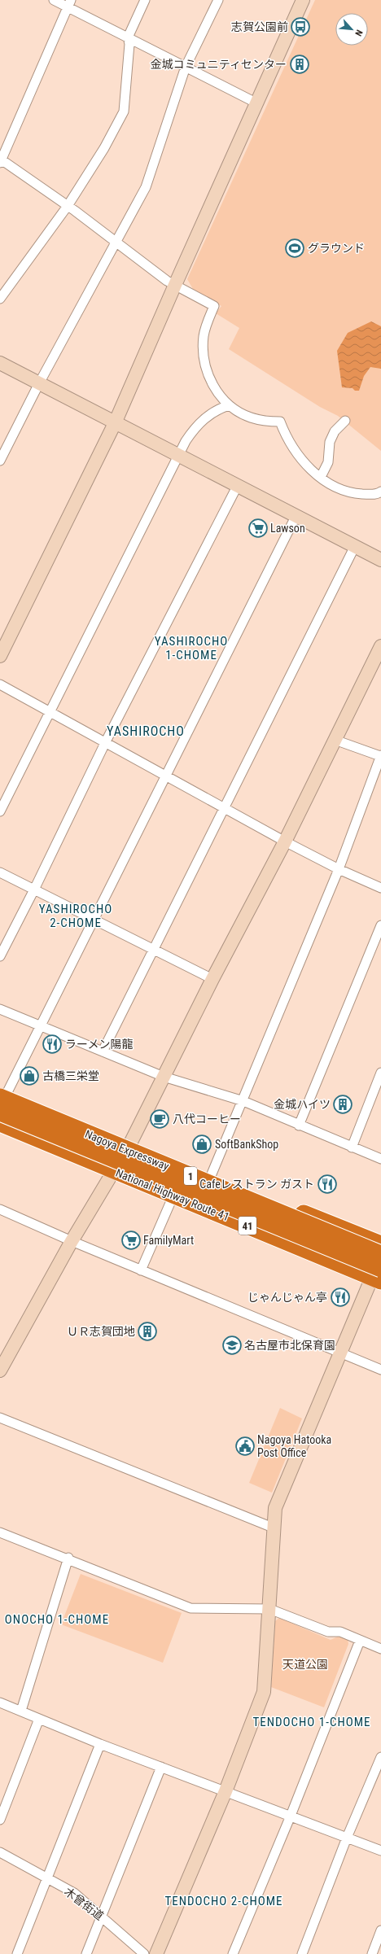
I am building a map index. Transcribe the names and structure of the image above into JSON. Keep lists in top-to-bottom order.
{
  "streets": {
    "highway": [
      "Nagoya Expressway",
      "1",
      "National Highway Route 41",
      "41"
    ],
    "street": ["木曾街道"]
  },
  "crossings": [
    ["Nagoya Expressway", "National Highway Route 41"]
  ],
  "districts": [
    "YASHIROCHO 1-CHOME",
    "YASHIROCHO",
    "YASHIROCHO 2-CHOME",
    "ONOCHO 1-CHOME",
    "TENDOCHO 1-CHOME",
    "TENDOCHO 2-CHOME"
  ],
  "parks": ["天道公園"],
  "places": {
    "bus stop": ["志賀公園前"],
    "building": ["金城コミュニティセンター", "金城ハイツ", "ＵＲ志賀団地"],
    "sports": ["グラウンド"],
    "supermarket": ["Lawson", "FamilyMart"],
    "restaurant": ["ラーメン陽龍", "Cafeレストラン ガスト", "じゃんじゃん亭"],
    "shop": ["古橋三栄堂", "SoftBankShop"],
    "cafe": ["八代コーヒー"],
    "school or university": ["名古屋市北保育園"],
    "public building": ["Nagoya Hatooka Post Office"]
  },
  "north": "bottom right"
}
